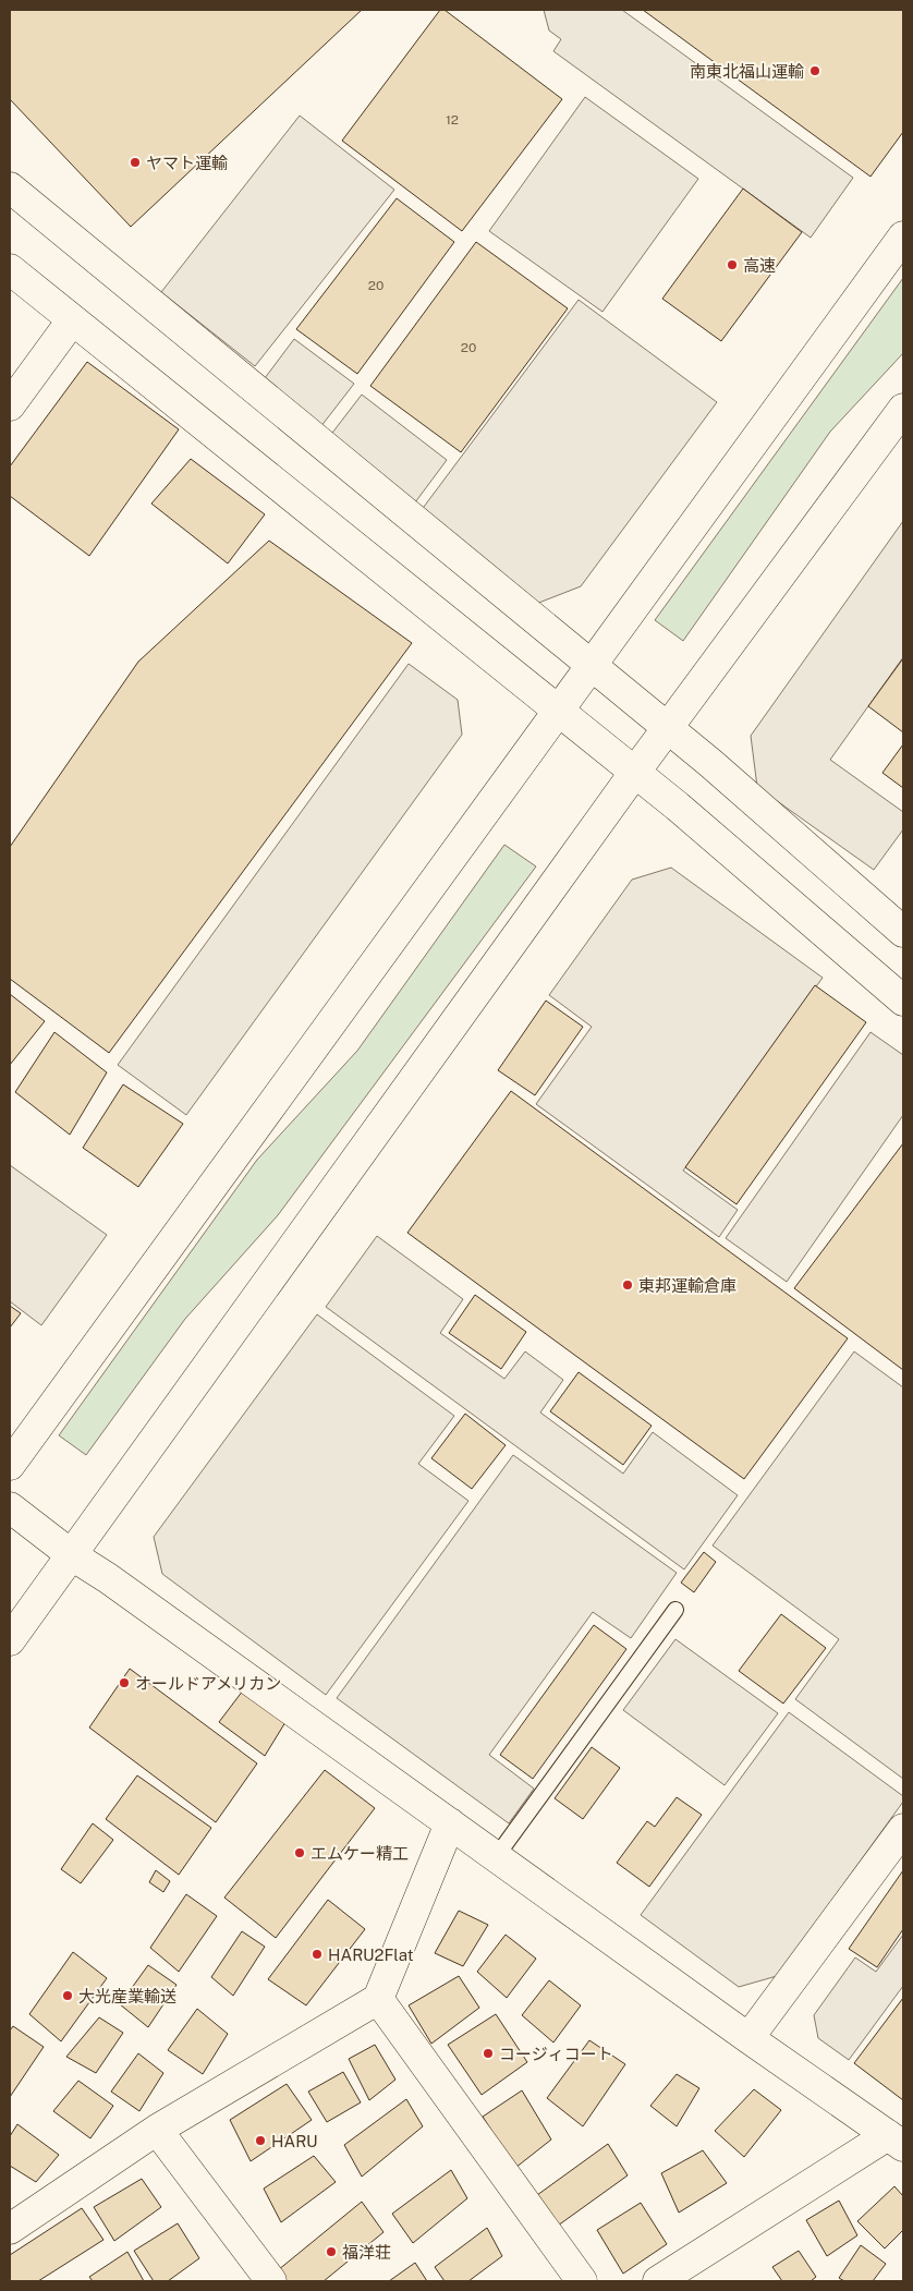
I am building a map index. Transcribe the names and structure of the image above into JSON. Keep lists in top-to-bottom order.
{
  "places": [
    "南東北福山運輸",
    "ヤマト運輸",
    "高速",
    "東邦運輸倉庫",
    "オールドアメリカン",
    "エムケー精工",
    "HARU2Flat",
    "大光産業輸送",
    "コージィコート",
    "HARU",
    "福洋荘"
  ],
  "house_numbers": ["12", "20", "20"]
}
